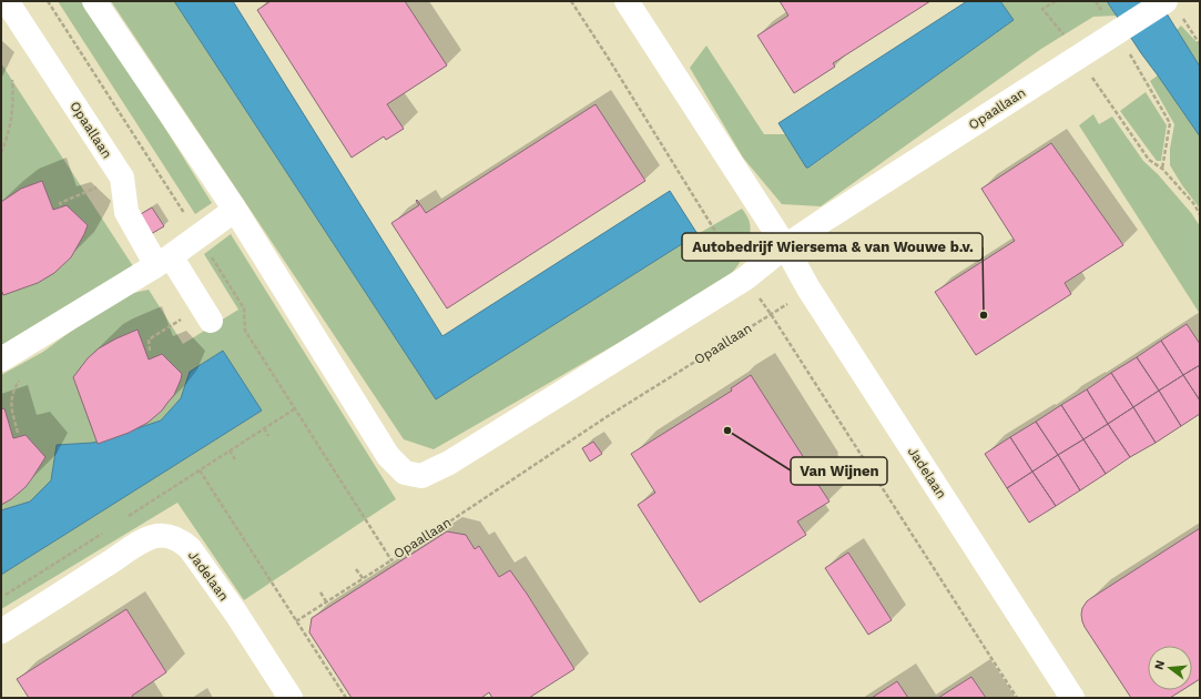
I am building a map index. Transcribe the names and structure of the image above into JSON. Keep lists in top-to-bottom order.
{
  "streets": {
    "street": ["Opaallaan", "Jadelaan"]
  },
  "crossings": [
    ["Opaallaan", "Jadelaan"]
  ],
  "places": ["Autobedrijf Wiersema & van Wouwe b.v.", "Van Wijnen"],
  "north": "left"
}
